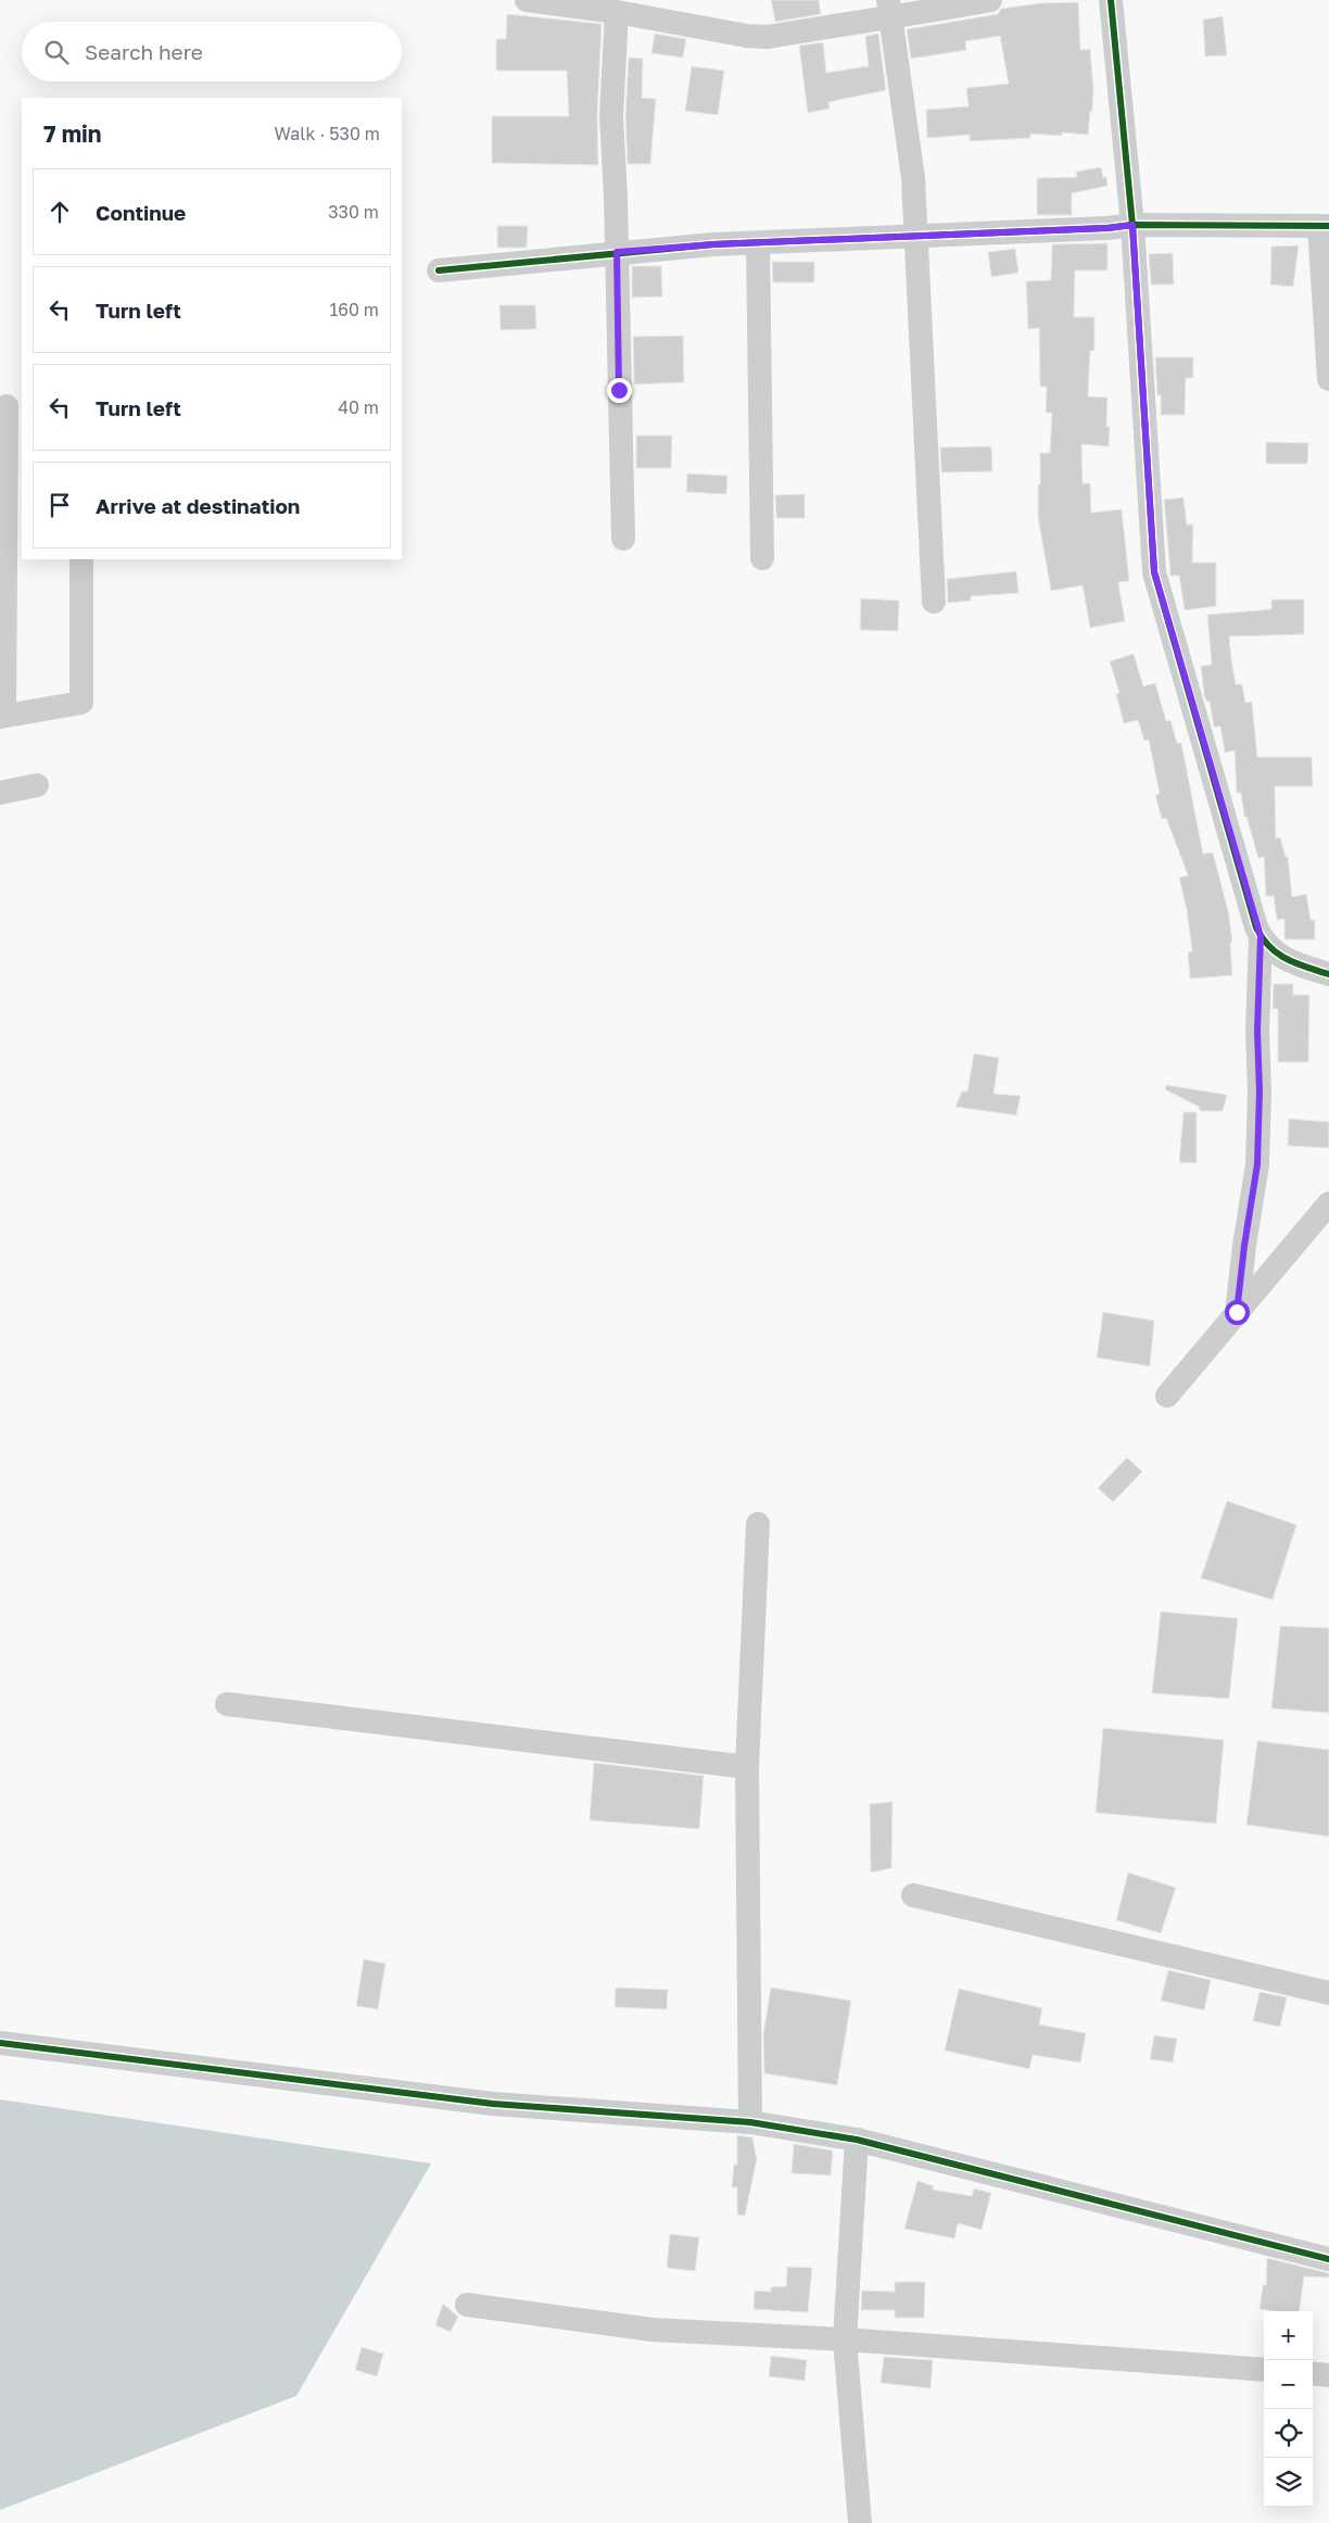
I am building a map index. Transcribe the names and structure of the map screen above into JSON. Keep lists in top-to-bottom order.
{
  "page": {
    "search": "Search here",
    "heading": ["7 min", "Walk · 530 m"],
    "list": [
      ["Continue", "330 m"],
      ["Turn left", "160 m"],
      ["Turn left", "40 m"],
      "Arrive at destination"
    ],
    "map_buttons": ["+", "−"]
  }
}
